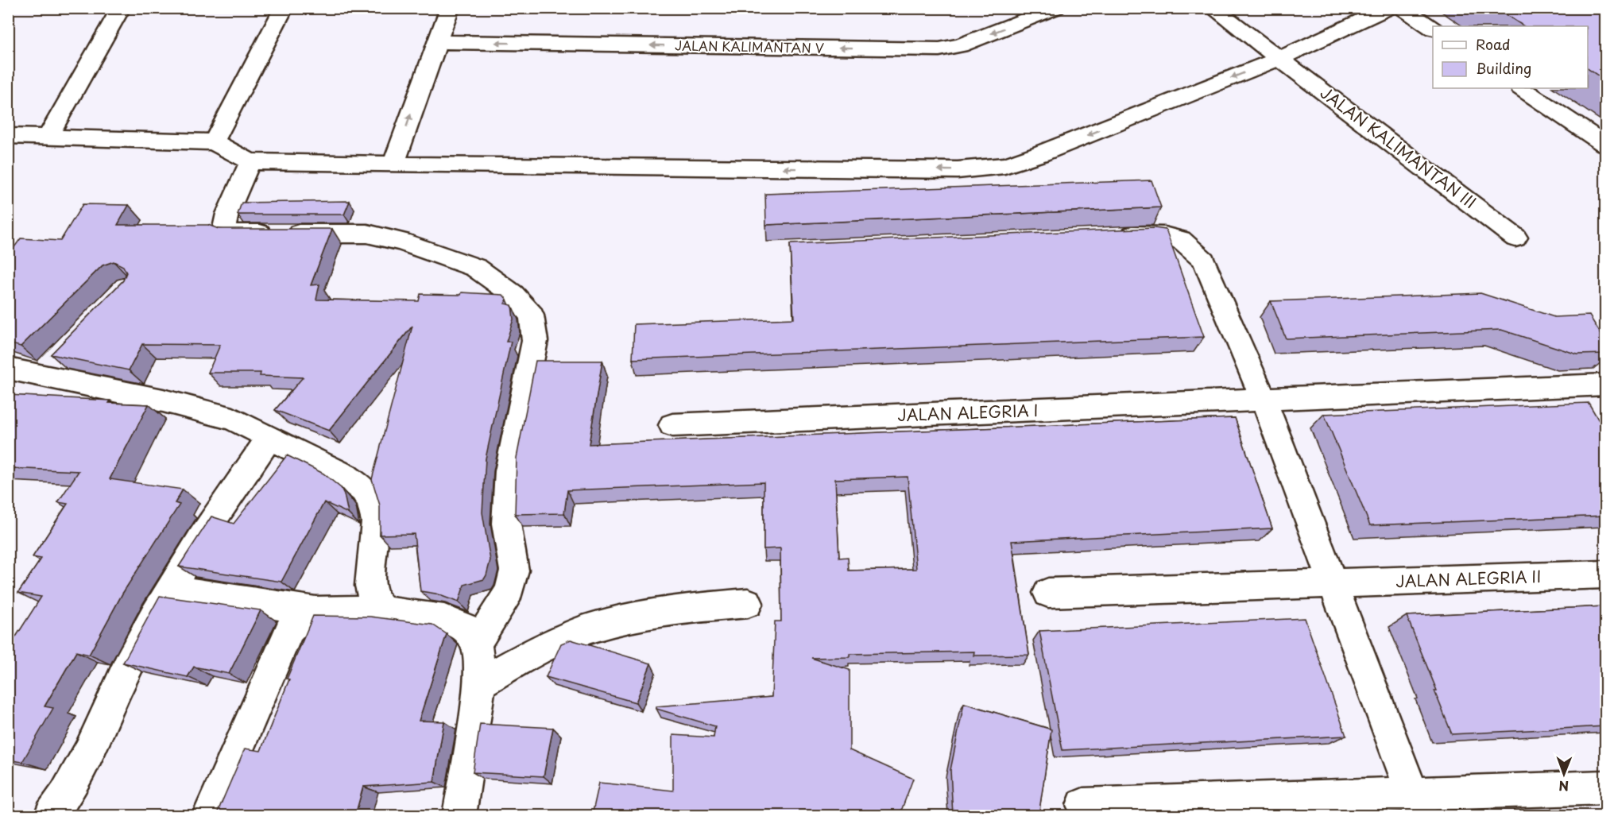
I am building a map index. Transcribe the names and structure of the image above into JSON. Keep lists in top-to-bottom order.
{
  "streets": {
    "street": [
      "JALAN KALIMANTAN V",
      "JALAN KALIMANTAN III",
      "JALAN ALEGRIA I",
      "JALAN ALEGRIA II"
    ]
  },
  "legend": ["Road", "Building"],
  "north": "bottom"
}
